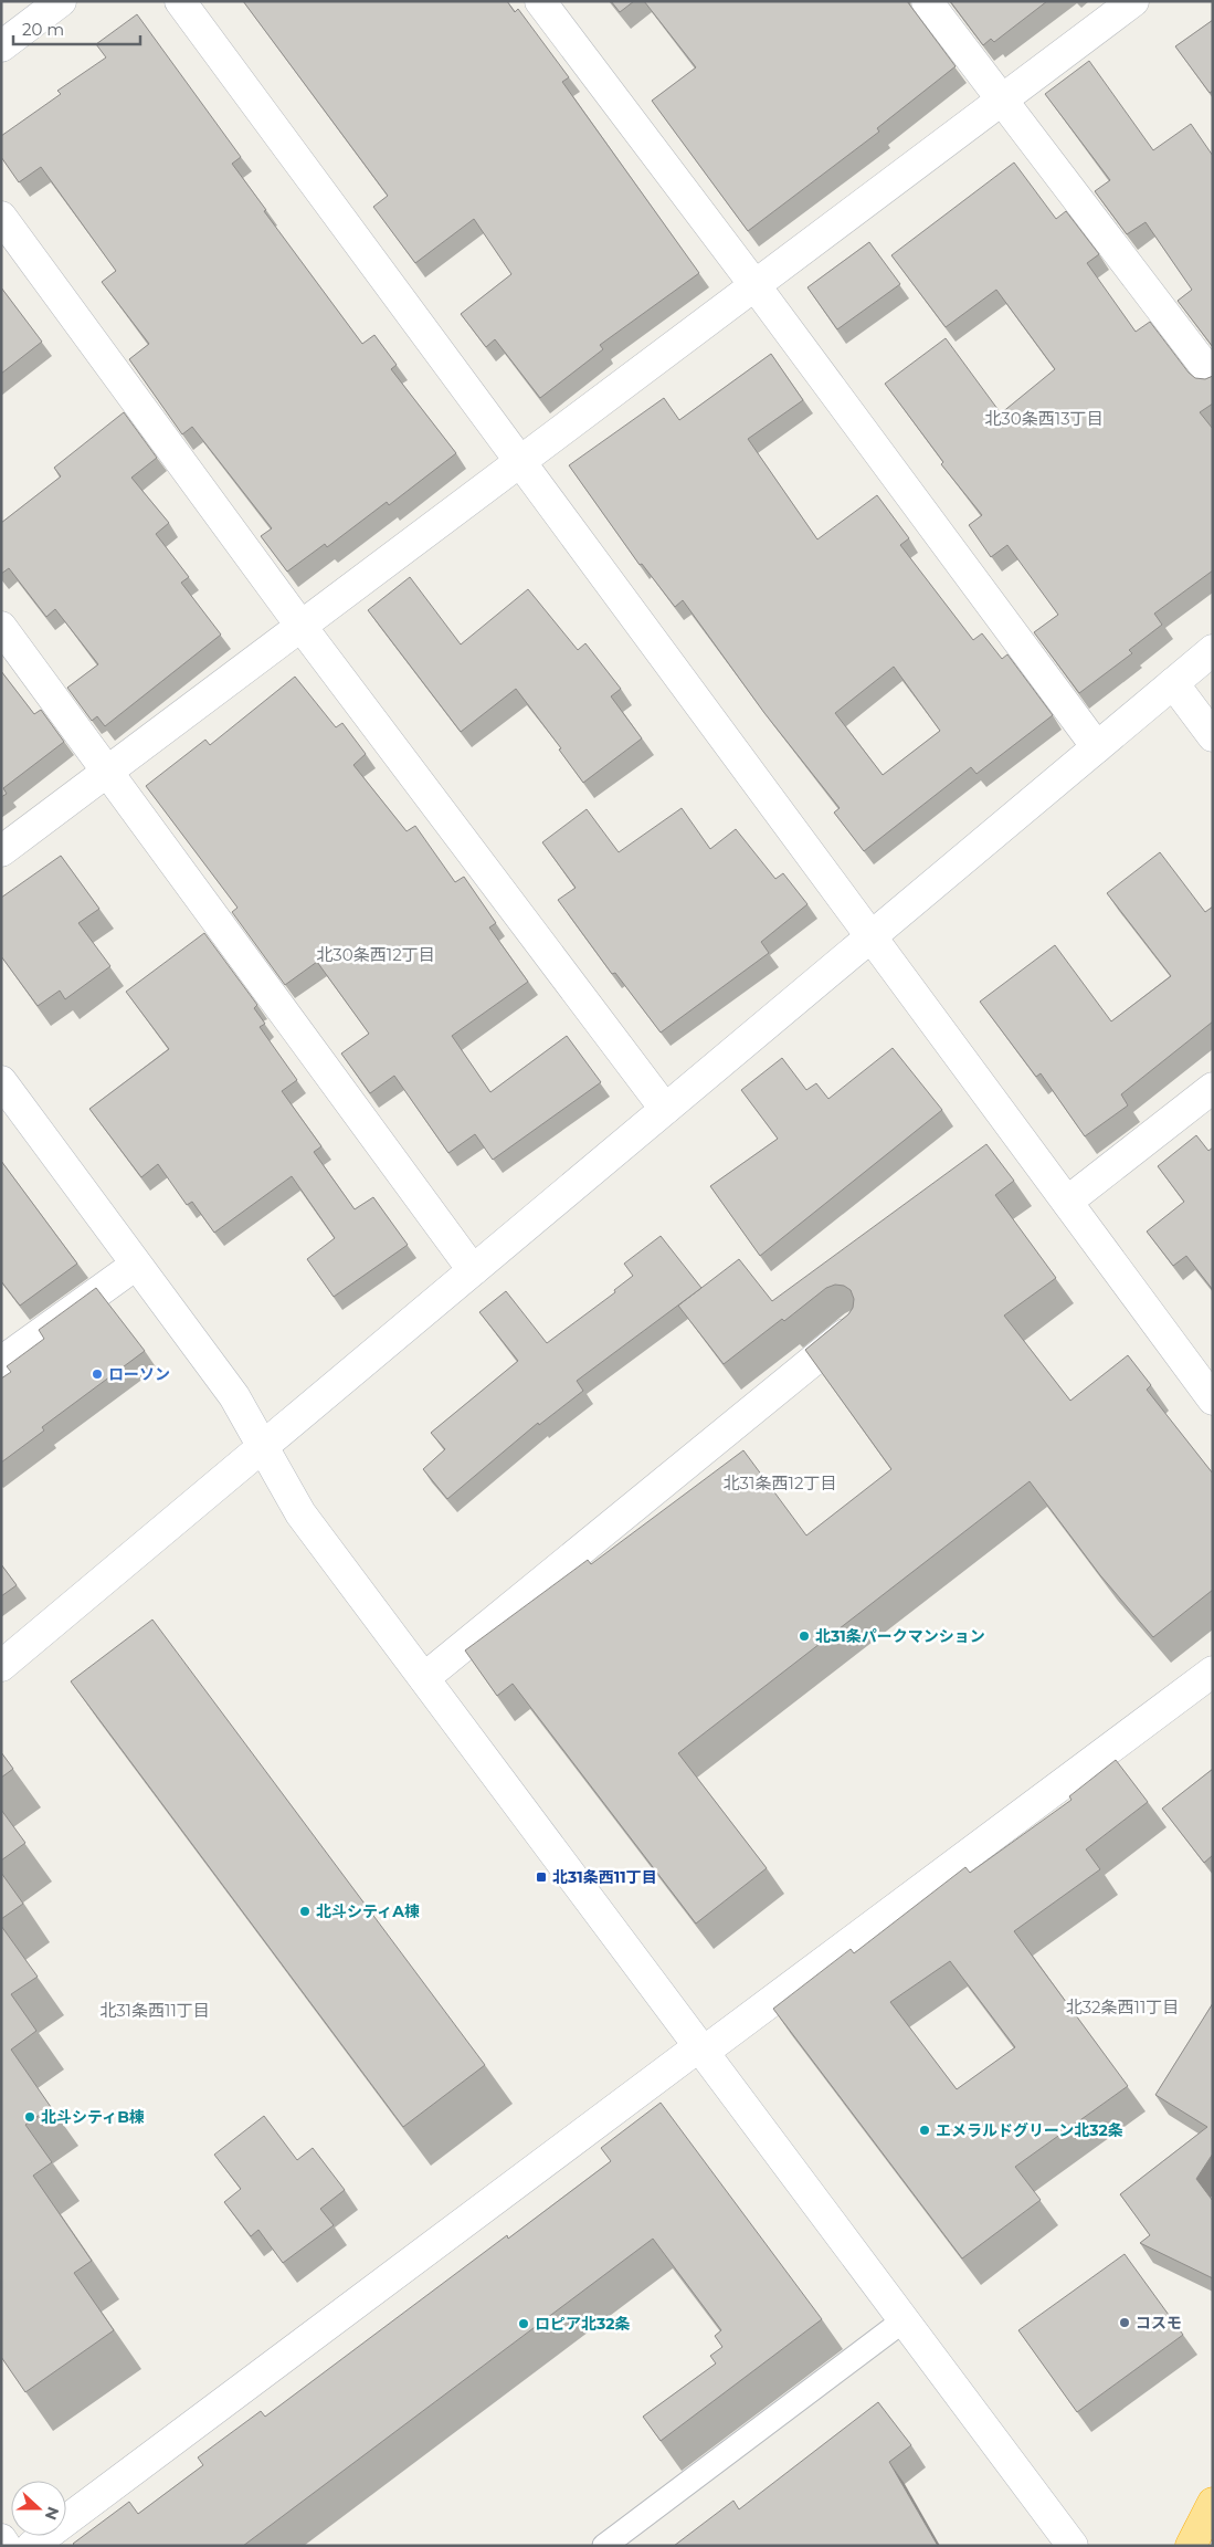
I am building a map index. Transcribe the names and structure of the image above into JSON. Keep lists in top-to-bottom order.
{
  "districts": [
    "北30条西13丁目",
    "北30条西12丁目",
    "北31条西12丁目",
    "北32条西11丁目",
    "北31条西11丁目"
  ],
  "places": {
    "other": [
      "ローソン",
      "北31条パークマンション",
      "北斗シティA棟",
      "北斗シティB棟",
      "エメラルドグリーン北32条",
      "コスモ",
      "ロピア北32条"
    ],
    "transit": ["北31条西11丁目"]
  },
  "scale_bar": "20 m",
  "north": "right"
}
